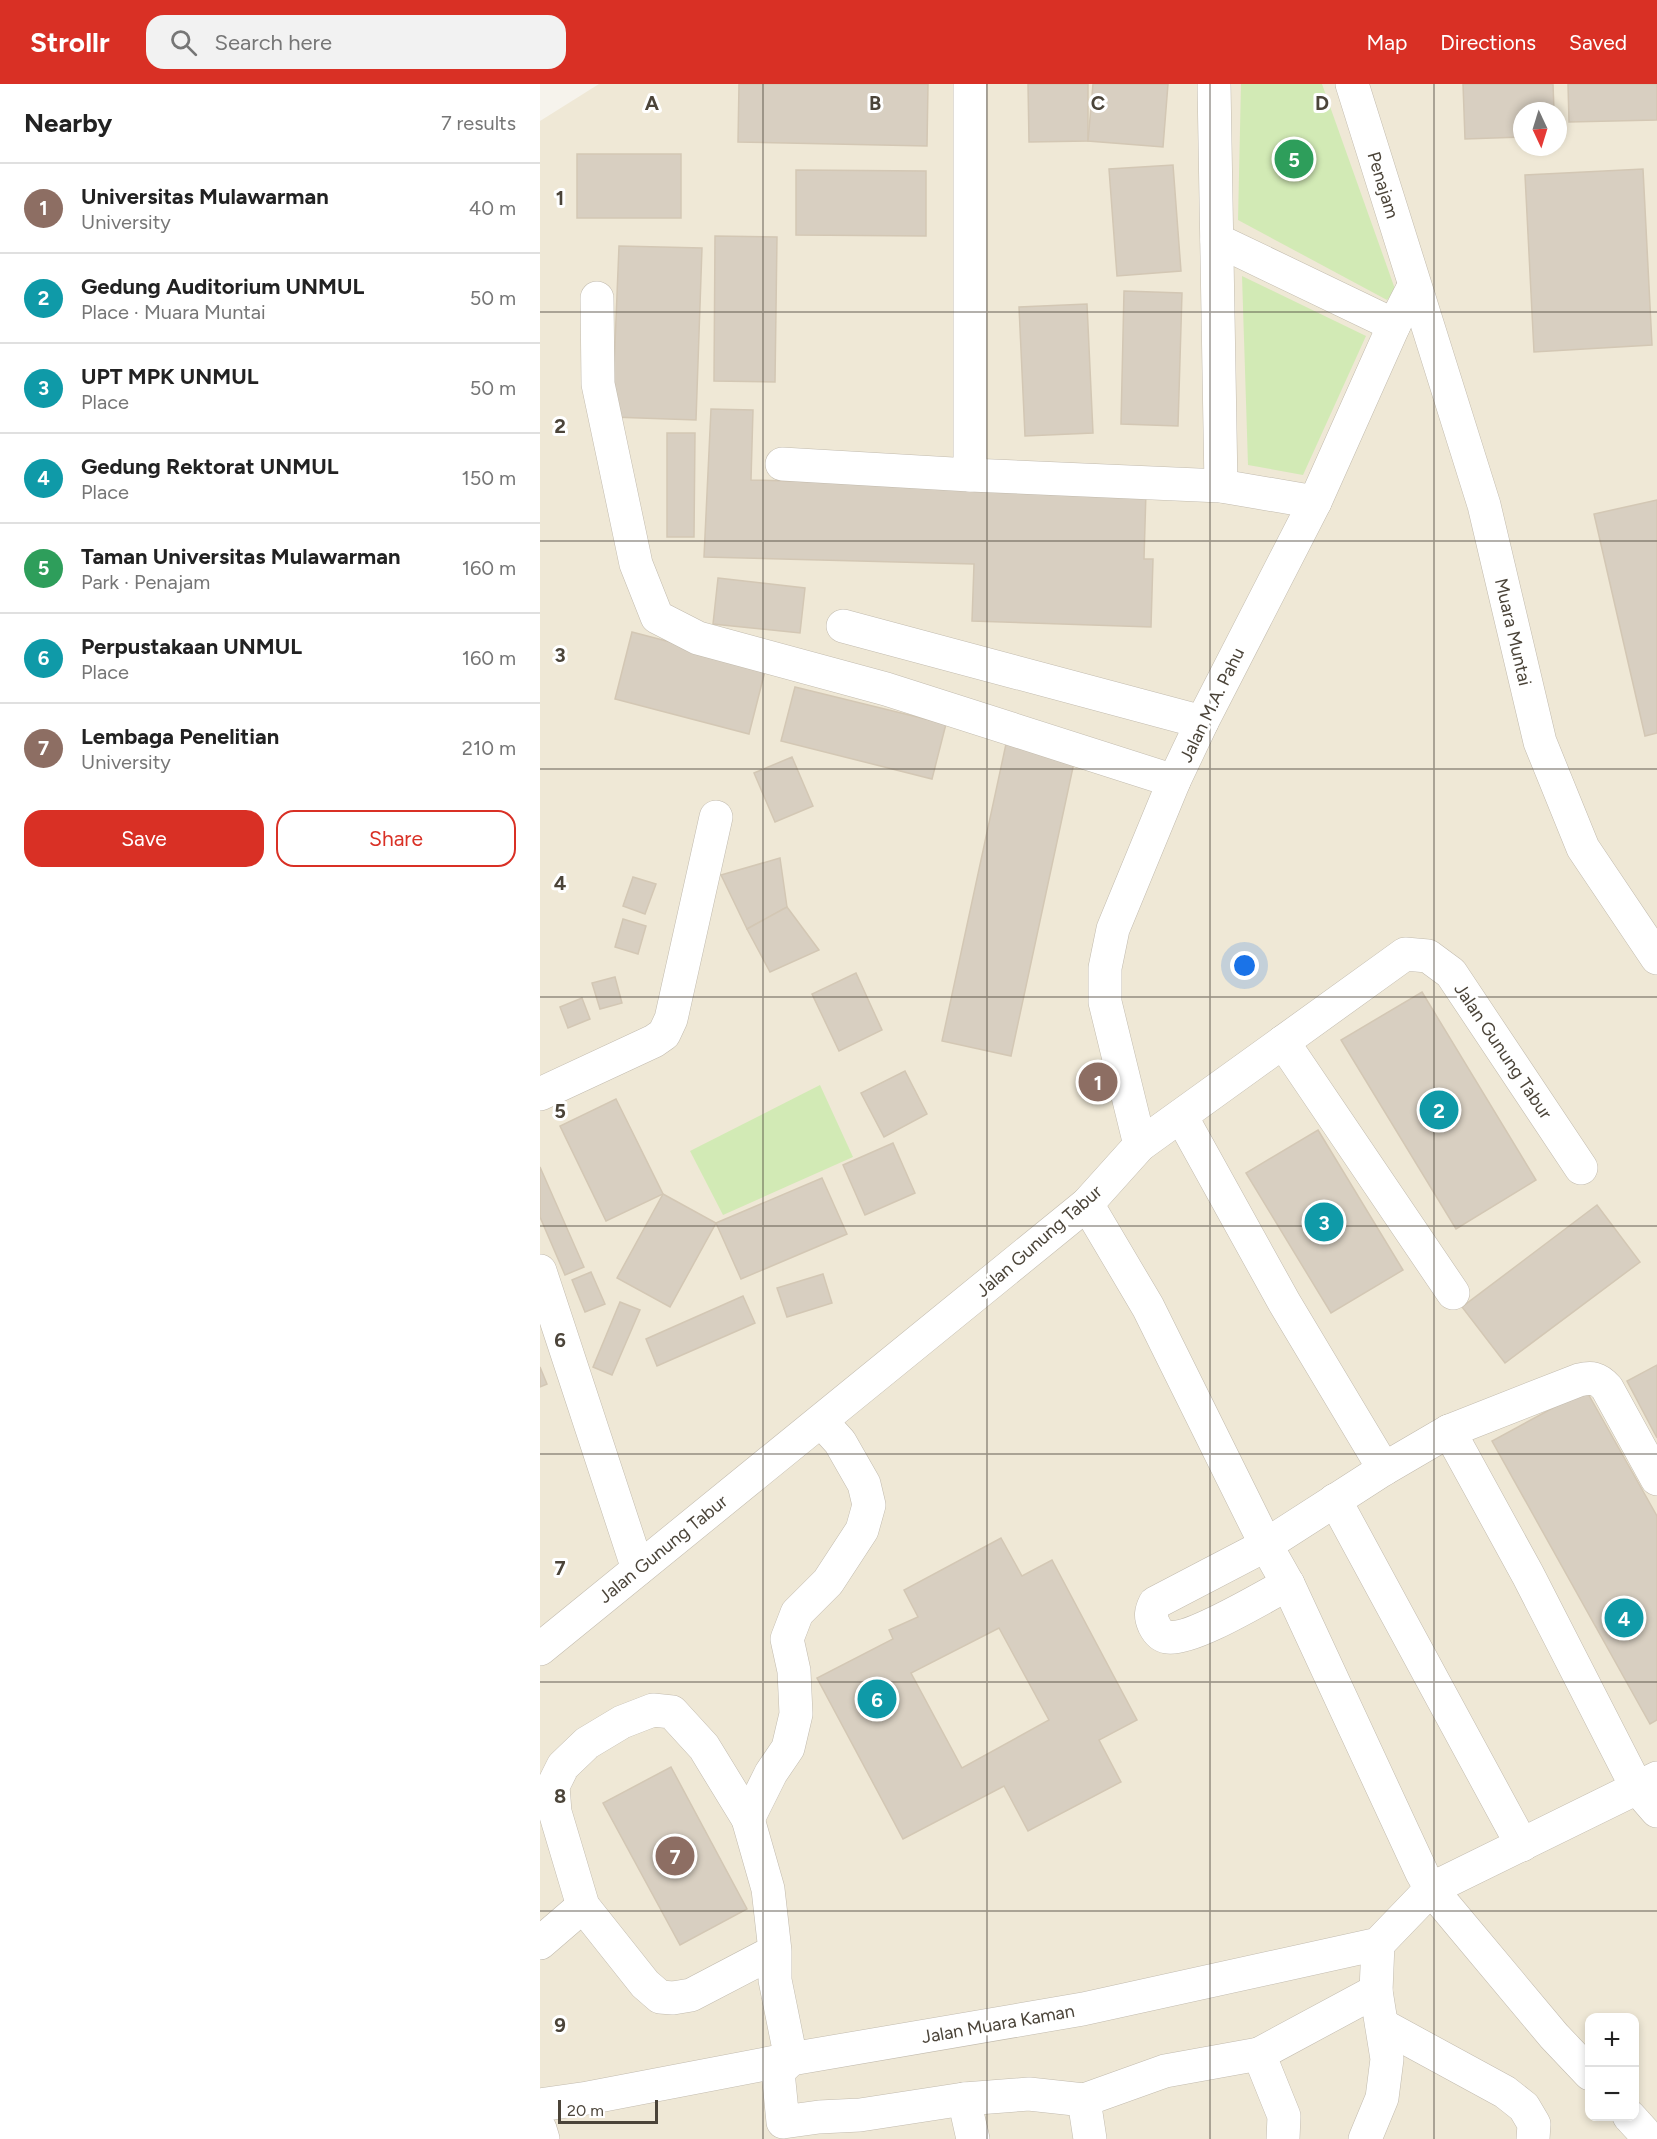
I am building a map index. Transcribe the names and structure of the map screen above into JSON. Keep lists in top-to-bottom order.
{
  "streets": {
    "street": [
      "Penajam",
      "Muara Muntai",
      "Jalan M.A. Pahu",
      "Jalan Gunung Tabur",
      "Jalan Muara Kaman"
    ]
  },
  "crossings": [
    ["Penajam", "Muara Muntai"],
    ["Penajam", "Jalan M.A. Pahu"],
    ["Muara Muntai", "Jalan M.A. Pahu"],
    ["Jalan M.A. Pahu", "Jalan Gunung Tabur"]
  ],
  "scale_bar": "20 m",
  "north": "bottom",
  "page": {
    "header": "Strollr",
    "search": "Search here",
    "nav": ["Map", "Directions", "Saved"],
    "heading": ["Nearby", "7 results"],
    "pins": [
      "5",
      "1",
      "2",
      "3",
      "4",
      "6",
      "7"
    ],
    "list": [
      {
        "mark": "1",
        "name": "Universitas Mulawarman",
        "note": "University",
        "value": "40 m"
      },
      {
        "mark": "2",
        "name": "Gedung Auditorium UNMUL",
        "note": "Place · Muara Muntai",
        "value": "50 m"
      },
      {
        "mark": "3",
        "name": "UPT MPK UNMUL",
        "note": "Place",
        "value": "50 m"
      },
      {
        "mark": "4",
        "name": "Gedung Rektorat UNMUL",
        "note": "Place",
        "value": "150 m"
      },
      {
        "mark": "5",
        "name": "Taman Universitas Mulawarman",
        "note": "Park · Penajam",
        "value": "160 m"
      },
      {
        "mark": "6",
        "name": "Perpustakaan UNMUL",
        "note": "Place",
        "value": "160 m"
      },
      {
        "mark": "7",
        "name": "Lembaga Penelitian",
        "note": "University",
        "value": "210 m"
      }
    ],
    "buttons": ["Save", "Share"],
    "map_buttons": ["+", "−"],
    "scale": "20 m"
  },
  "grid": {
    "columns": [
      "A",
      "B",
      "C",
      "D"
    ],
    "rows": [
      "1",
      "2",
      "3",
      "4",
      "5",
      "6",
      "7",
      "8",
      "9"
    ]
  }
}
